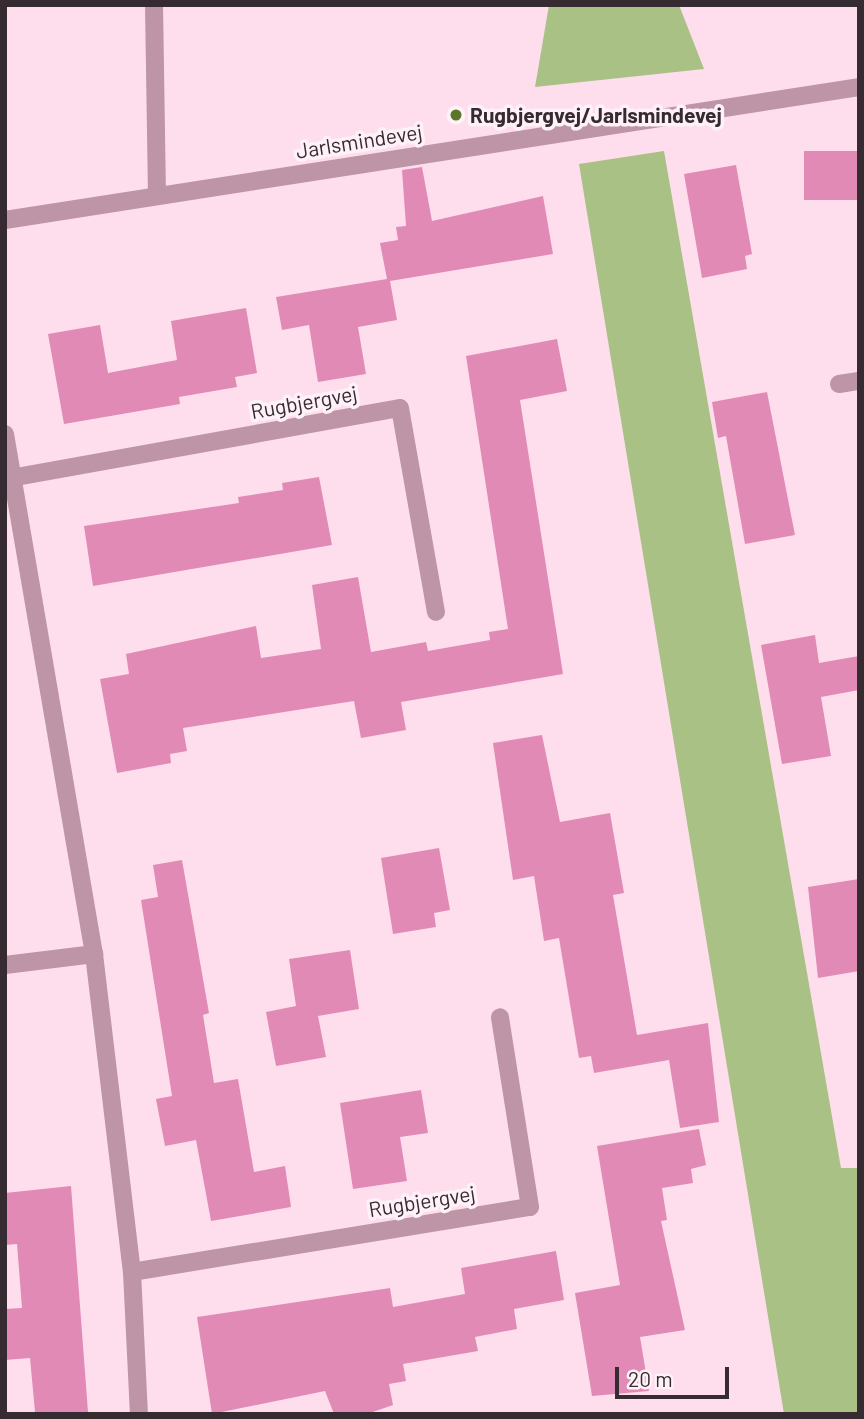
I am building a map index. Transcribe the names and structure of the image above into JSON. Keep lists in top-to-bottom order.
{
  "streets": {
    "street": ["Jarlsmindevej", "Rugbjergvej"]
  },
  "places": ["Rugbjergvej/Jarlsmindevej"],
  "scale_bar": "20 m"
}
